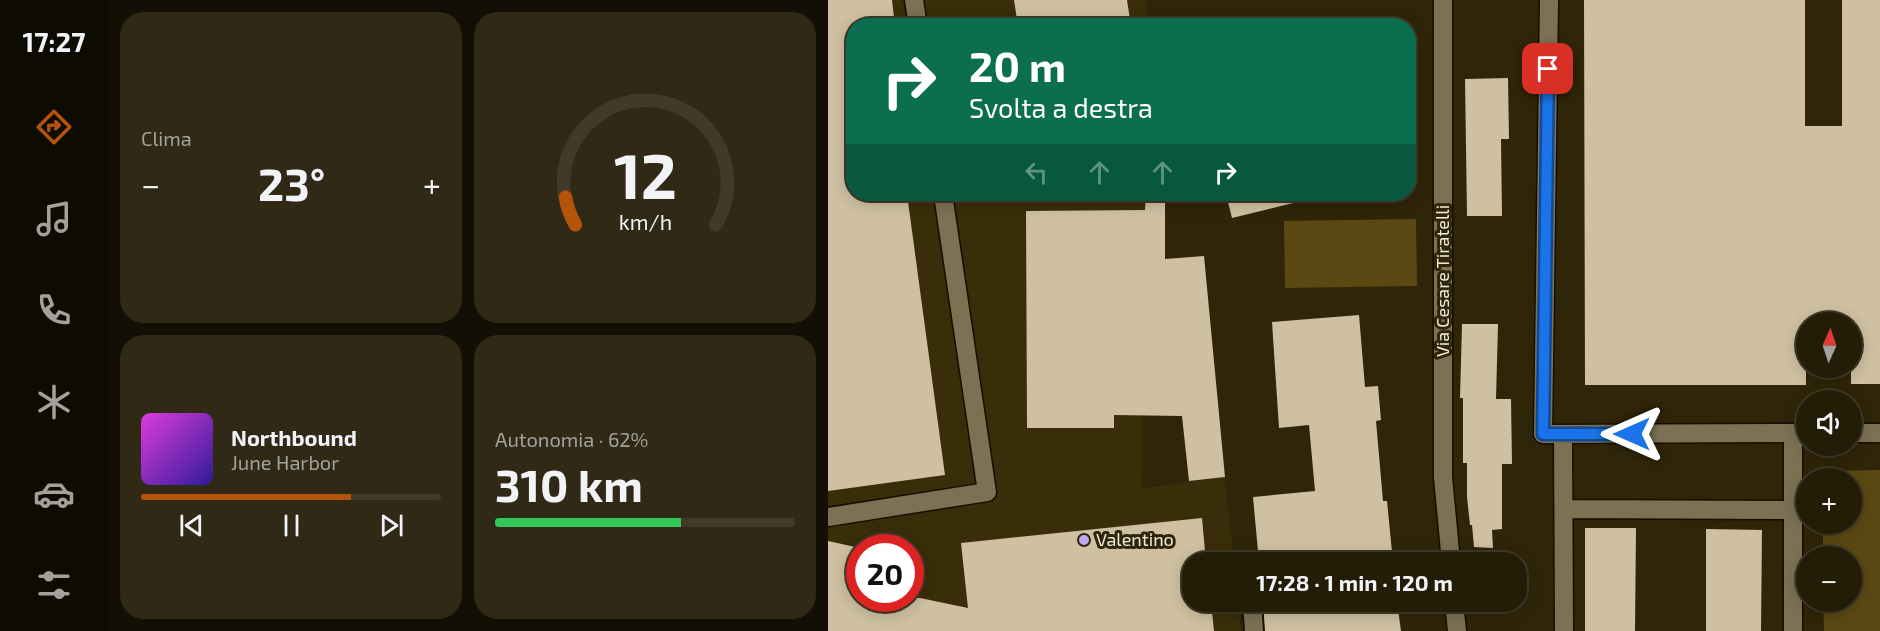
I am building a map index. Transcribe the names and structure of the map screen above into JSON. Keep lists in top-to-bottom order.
{
  "streets": {
    "street": ["Via Cesare Tiratelli"]
  },
  "places": ["Valentino"],
  "north": "top",
  "page": {
    "tabs": "17:27",
    "tile": [
      "Clima",
      ["Autonomia · 62%", "310 km"]
    ],
    "turn": ["20 m", "Svolta a destra"],
    "heat": ["−", "23°", "+"],
    "map_buttons": ["+", "−"],
    "song": ["Northbound", "June Harbor"],
    "limit": "20",
    "trip": "17:28 · 1 min · 120 m",
    "gauge": ["12", "km/h"]
  }
}
